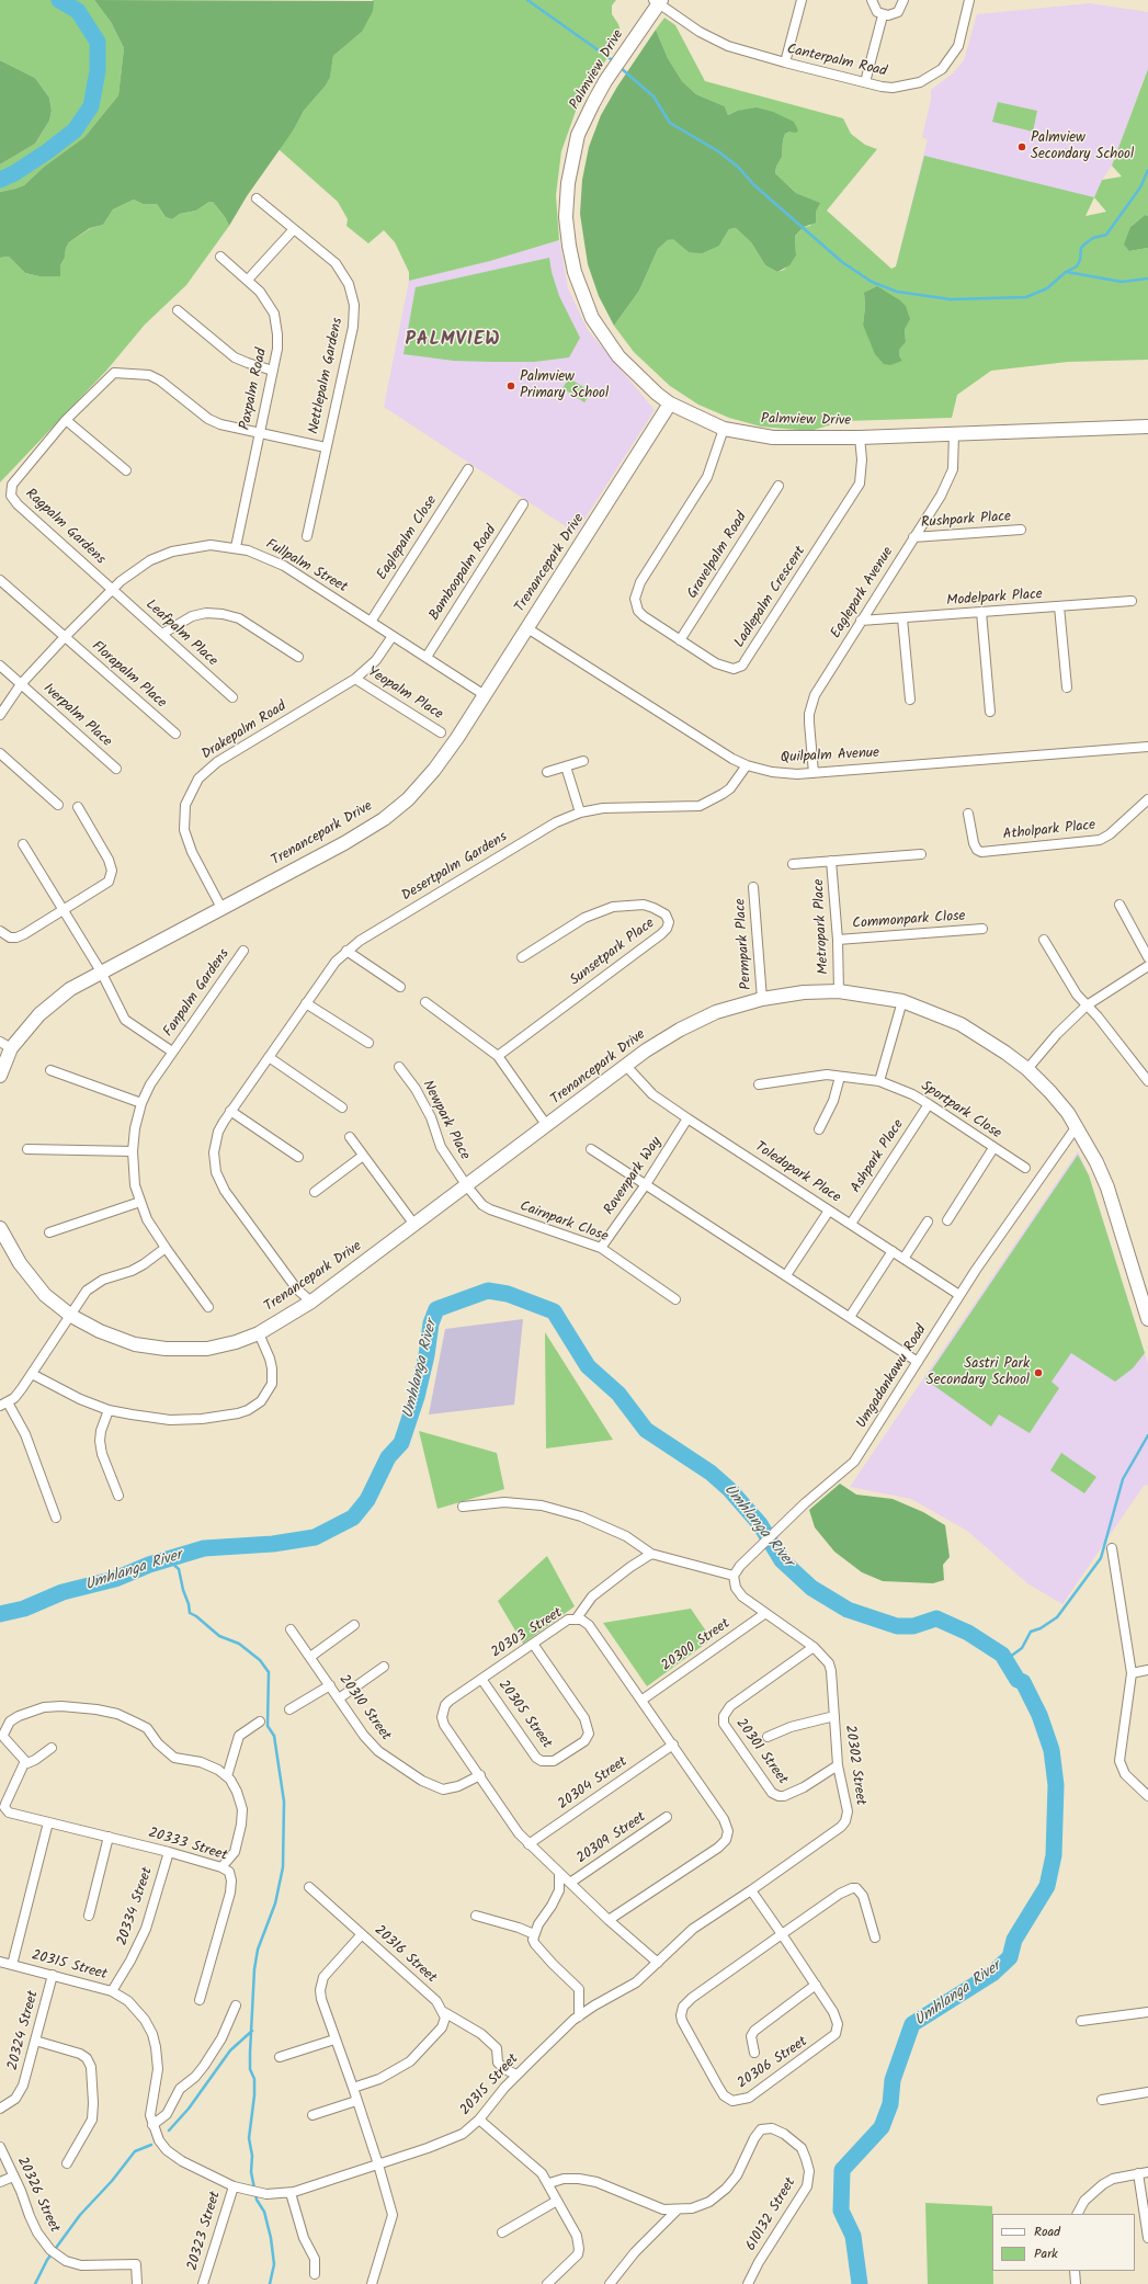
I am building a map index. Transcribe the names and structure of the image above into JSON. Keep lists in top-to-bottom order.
{
  "streets": {
    "street": [
      "Canterpalm Road",
      "Palmview Drive",
      "Nettlepalm Gardens",
      "Paxpalm Road",
      "Rushpark Place",
      "Ragpalm Gardens",
      "Eaglepalm Close",
      "Gravelpalm Road",
      "Trenancepark Drive",
      "Fullpalm Street",
      "Bamboopalm Road",
      "Eaglepark Avenue",
      "Ladlepalm Crescent",
      "Modelpark Place",
      "Leafpalm Place",
      "Florapalm Place",
      "Yeopalm Place",
      "Iverpalm Place",
      "Drakepalm Road",
      "Quilpalm Avenue",
      "Atholpark Place",
      "Desertpalm Gardens",
      "Commonpark Close",
      "Metropark Place",
      "Permpark Place",
      "Sunsetpark Place",
      "Fanpalm Gardens",
      "Sportpark Close",
      "Newpark Place",
      "Ashpark Place",
      "Toledopark Place",
      "Ravenpark Way",
      "Cairnpark Close",
      "Umgadankawu Road",
      "20303 Street",
      "20300 Street",
      "20310 Street",
      "20305 Street",
      "20301 Street",
      "20302 Street",
      "20304 Street",
      "20309 Street",
      "20333 Street",
      "20334 Street",
      "20316 Street",
      "20315 Street",
      "20324 Street",
      "20306 Street",
      "20326 Street",
      "610132 Street",
      "20323 Street"
    ]
  },
  "crossings": [
    ["Canterpalm Road", "Palmview Drive"],
    ["Palmview Drive", "Trenancepark Drive"],
    ["Palmview Drive", "Eaglepark Avenue"],
    ["Palmview Drive", "Ladlepalm Crescent"],
    ["Nettlepalm Gardens", "Paxpalm Road"],
    ["Nettlepalm Gardens", "Ragpalm Gardens"],
    ["Paxpalm Road", "Ragpalm Gardens"],
    ["Paxpalm Road", "Fullpalm Street"],
    ["Rushpark Place", "Eaglepark Avenue"],
    ["Ragpalm Gardens", "Fullpalm Street"],
    ["Ragpalm Gardens", "Leafpalm Place"],
    ["Eaglepalm Close", "Fullpalm Street"],
    ["Gravelpalm Road", "Ladlepalm Crescent"],
    ["Trenancepark Drive", "Fullpalm Street"],
    ["Trenancepark Drive", "Drakepalm Road"],
    ["Trenancepark Drive", "Quilpalm Avenue"],
    ["Trenancepark Drive", "Desertpalm Gardens"],
    ["Trenancepark Drive", "Metropark Place"],
    ["Trenancepark Drive", "Permpark Place"],
    ["Trenancepark Drive", "Fanpalm Gardens"],
    ["Trenancepark Drive", "Newpark Place"],
    ["Trenancepark Drive", "Toledopark Place"],
    ["Trenancepark Drive", "Cairnpark Close"],
    ["Trenancepark Drive", "Umgadankawu Road"],
    ["Fullpalm Street", "Bamboopalm Road"],
    ["Fullpalm Street", "Leafpalm Place"],
    ["Fullpalm Street", "Florapalm Place"],
    ["Fullpalm Street", "Iverpalm Place"],
    ["Fullpalm Street", "Drakepalm Road"],
    ["Eaglepark Avenue", "Modelpark Place"],
    ["Eaglepark Avenue", "Quilpalm Avenue"],
    ["Yeopalm Place", "Drakepalm Road"],
    ["Quilpalm Avenue", "Desertpalm Gardens"],
    ["Commonpark Close", "Metropark Place"],
    ["Sportpark Close", "Ashpark Place"],
    ["Newpark Place", "Cairnpark Close"],
    ["Ashpark Place", "Toledopark Place"],
    ["Toledopark Place", "Ravenpark Way"],
    ["Toledopark Place", "Umgadankawu Road"],
    ["Ravenpark Way", "Cairnpark Close"],
    ["20303 Street", "20300 Street"],
    ["20303 Street", "20310 Street"],
    ["20303 Street", "20305 Street"],
    ["20303 Street", "20302 Street"],
    ["20303 Street", "20304 Street"],
    ["20303 Street", "20309 Street"],
    ["20303 Street", "20315 Street"],
    ["20300 Street", "20302 Street"],
    ["20301 Street", "20302 Street"],
    ["20302 Street", "20315 Street"],
    ["20302 Street", "20306 Street"],
    ["20333 Street", "20334 Street"],
    ["20334 Street", "20315 Street"],
    ["20316 Street", "20315 Street"],
    ["20315 Street", "20324 Street"],
    ["20315 Street", "20323 Street"]
  ],
  "districts": ["PALMVIEW"],
  "water": ["Umhlanga River"],
  "places": ["Palmview Secondary School", "Palmview Primary School", "Sastri Park Secondary School"],
  "legend": ["Road", "Park"]
}
